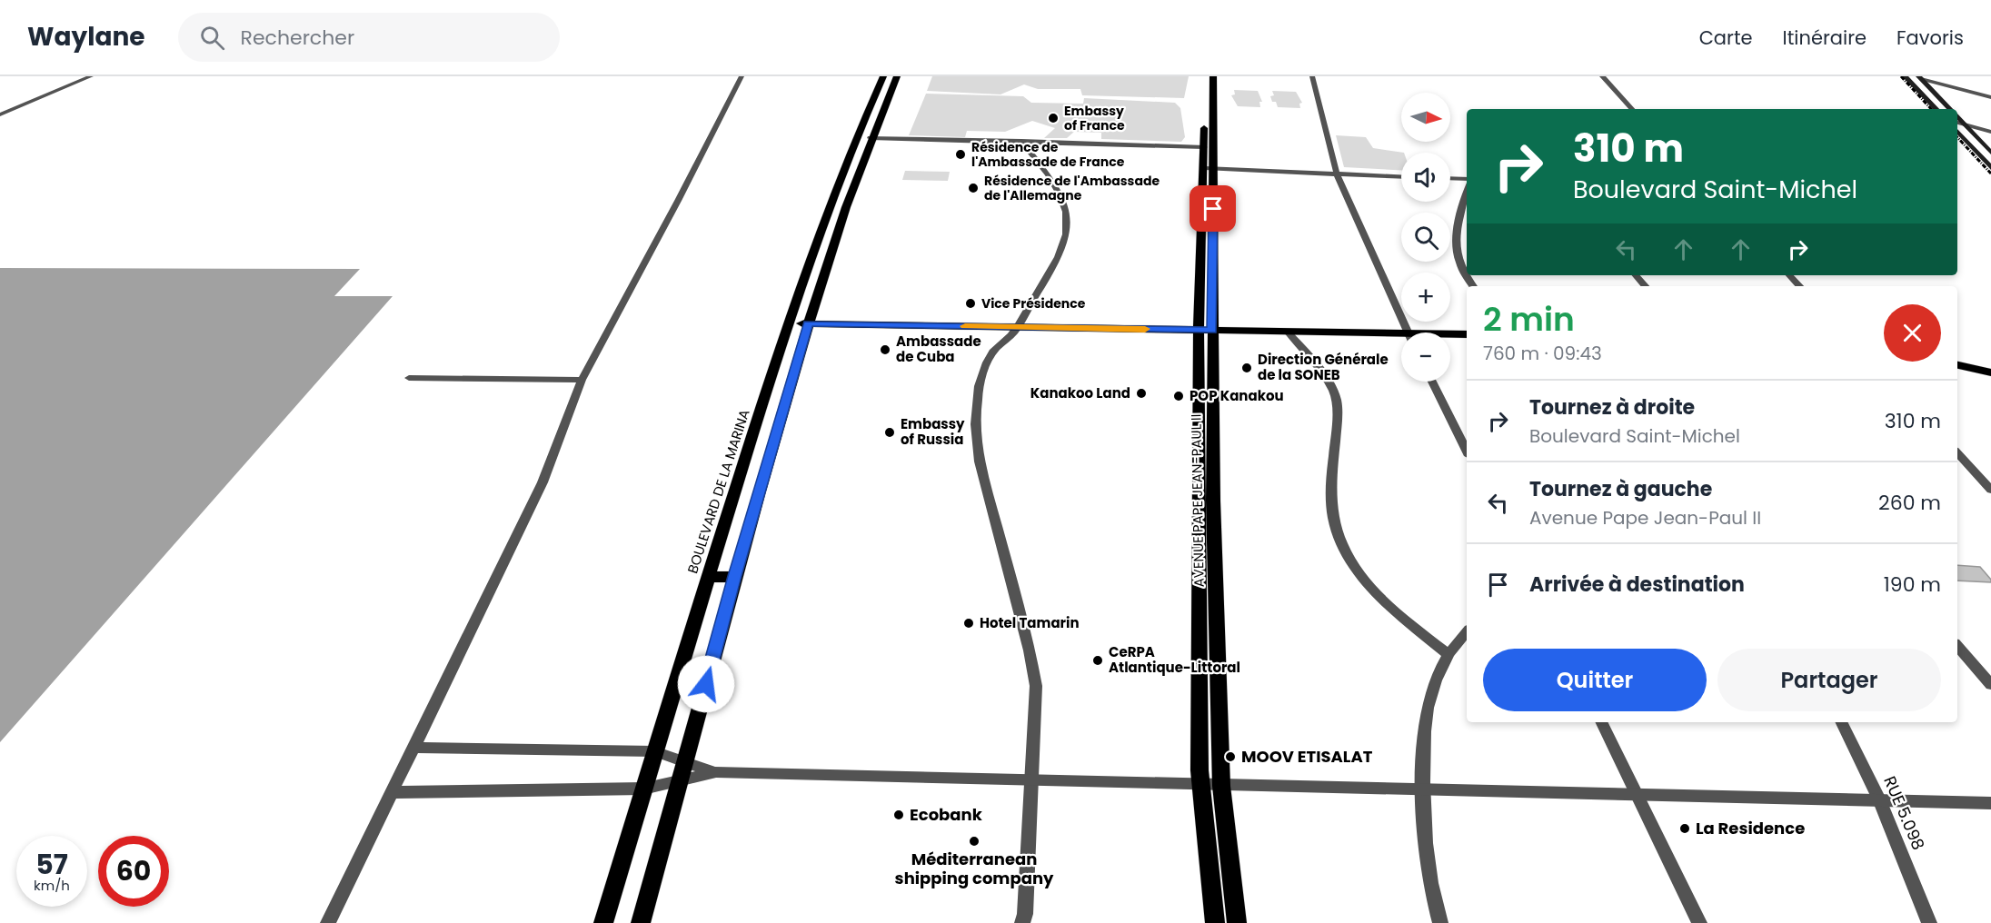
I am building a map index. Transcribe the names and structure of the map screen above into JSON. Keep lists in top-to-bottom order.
{
  "streets": {
    "main road": ["BOULEVARD DE LA MARINA", "AVENUE PAPE JEAN-PAUL II"],
    "street": ["RUE 5.098"]
  },
  "places": [
    "Embassy of France",
    "Résidence de l'Ambassade de France",
    "Résidence de l'Ambassade de l'Allemagne",
    "Vice Présidence",
    "Ambassade de Cuba",
    "Direction Générale de la SONEB",
    "Kanakoo Land",
    "POP Kanakou",
    "Embassy of Russia",
    "Hotel Tamarin",
    "CeRPA Atlantique-Littoral",
    "MOOV ETISALAT",
    "Ecobank",
    "La Residence",
    "Méditerranean shipping company"
  ],
  "north": "right",
  "page": {
    "header": "Waylane",
    "search": "Rechercher",
    "nav": ["Carte", "Itinéraire", "Favoris"],
    "map_buttons": ["+", "−"],
    "turn": ["310 m", "Boulevard Saint-Michel"],
    "heading": ["2 min", "760 m · 09:43"],
    "list": [
      {
        "name": "Tournez à droite",
        "note": "Boulevard Saint-Michel",
        "value": "310 m"
      },
      {
        "name": "Tournez à gauche",
        "note": "Avenue Pape Jean-Paul II",
        "value": "260 m"
      },
      {
        "name": "Arrivée à destination",
        "value": "190 m"
      }
    ],
    "buttons": ["Quitter", "Partager"],
    "speed": "57 km/h",
    "limit": "60"
  }
}
